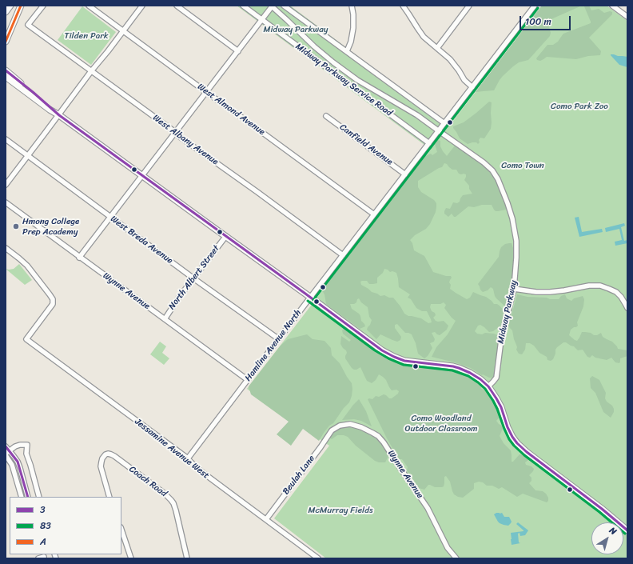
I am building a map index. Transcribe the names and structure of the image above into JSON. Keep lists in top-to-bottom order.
{
  "streets": {
    "street": [
      "Midway Parkway Service Road",
      "West Almond Avenue",
      "West Albany Avenue",
      "Canfield Avenue",
      "West Breda Avenue",
      "North Albert Street",
      "Wynne Avenue",
      "Midway Parkway",
      "Hamline Avenue North",
      "Jessamine Avenue West",
      "Beulah Lane",
      "Coach Road"
    ]
  },
  "crossings": [
    ["Midway Parkway Service Road", "Hamline Avenue North"],
    ["West Almond Avenue", "Hamline Avenue North"],
    ["West Albany Avenue", "Hamline Avenue North"],
    ["Canfield Avenue", "Hamline Avenue North"],
    ["West Breda Avenue", "North Albert Street"],
    ["West Breda Avenue", "Hamline Avenue North"],
    ["North Albert Street", "Wynne Avenue"],
    ["Wynne Avenue", "Hamline Avenue North"],
    ["Wynne Avenue", "Beulah Lane"],
    ["Midway Parkway", "Hamline Avenue North"],
    ["Hamline Avenue North", "Jessamine Avenue West"],
    ["Jessamine Avenue West", "Beulah Lane"]
  ],
  "parks": [
    "Midway Parkway",
    "Tilden Park",
    "Como Park Zoo",
    "Como Town",
    "Como Woodland Outdoor Classroom",
    "McMurray Fields"
  ],
  "places": ["Hmong College Prep Academy"],
  "lines": ["transit line A", "transit line 83", "transit line 3"],
  "legend": ["3", "83", "A"],
  "scale_bar": "100 m",
  "north": "top right"
}
